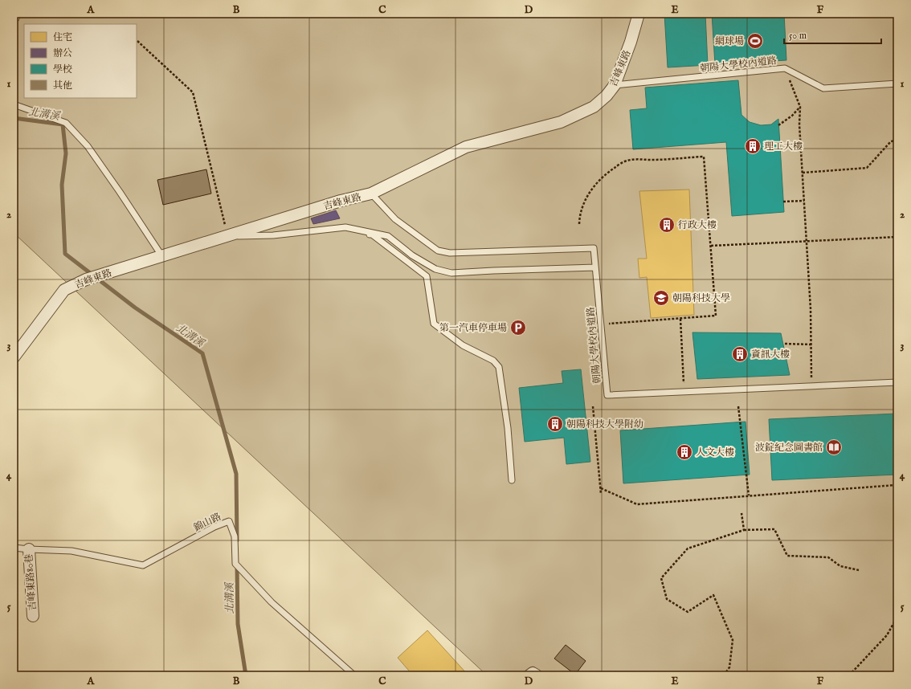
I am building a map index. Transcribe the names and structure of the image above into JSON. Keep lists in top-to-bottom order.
{
  "streets": {
    "street": ["吉峰東路", "吉峰東路80巷"],
    "lane": ["朝陽大學校內道路", "錦山路"]
  },
  "crossings": [
    ["朝陽大學校內道路", "吉峰東路"],
    ["錦山路", "吉峰東路80巷"]
  ],
  "water": ["北溝溪"],
  "places": {
    "sports": ["網球場"],
    "building": [
      "理工大樓",
      "行政大樓",
      "資訊大樓",
      "朝陽科技大學附幼",
      "人文大樓"
    ],
    "school or university": ["朝陽科技大學"],
    "parking": ["第一汽車停車場"],
    "library": ["波錠紀念圖書館"]
  },
  "legend": [
    "住宅",
    "辦公",
    "學校",
    "其他"
  ],
  "scale_bar": "50 m",
  "grid": {
    "columns": [
      "A",
      "B",
      "C",
      "D",
      "E",
      "F"
    ],
    "rows": [
      "1",
      "2",
      "3",
      "4",
      "5"
    ]
  }
}
